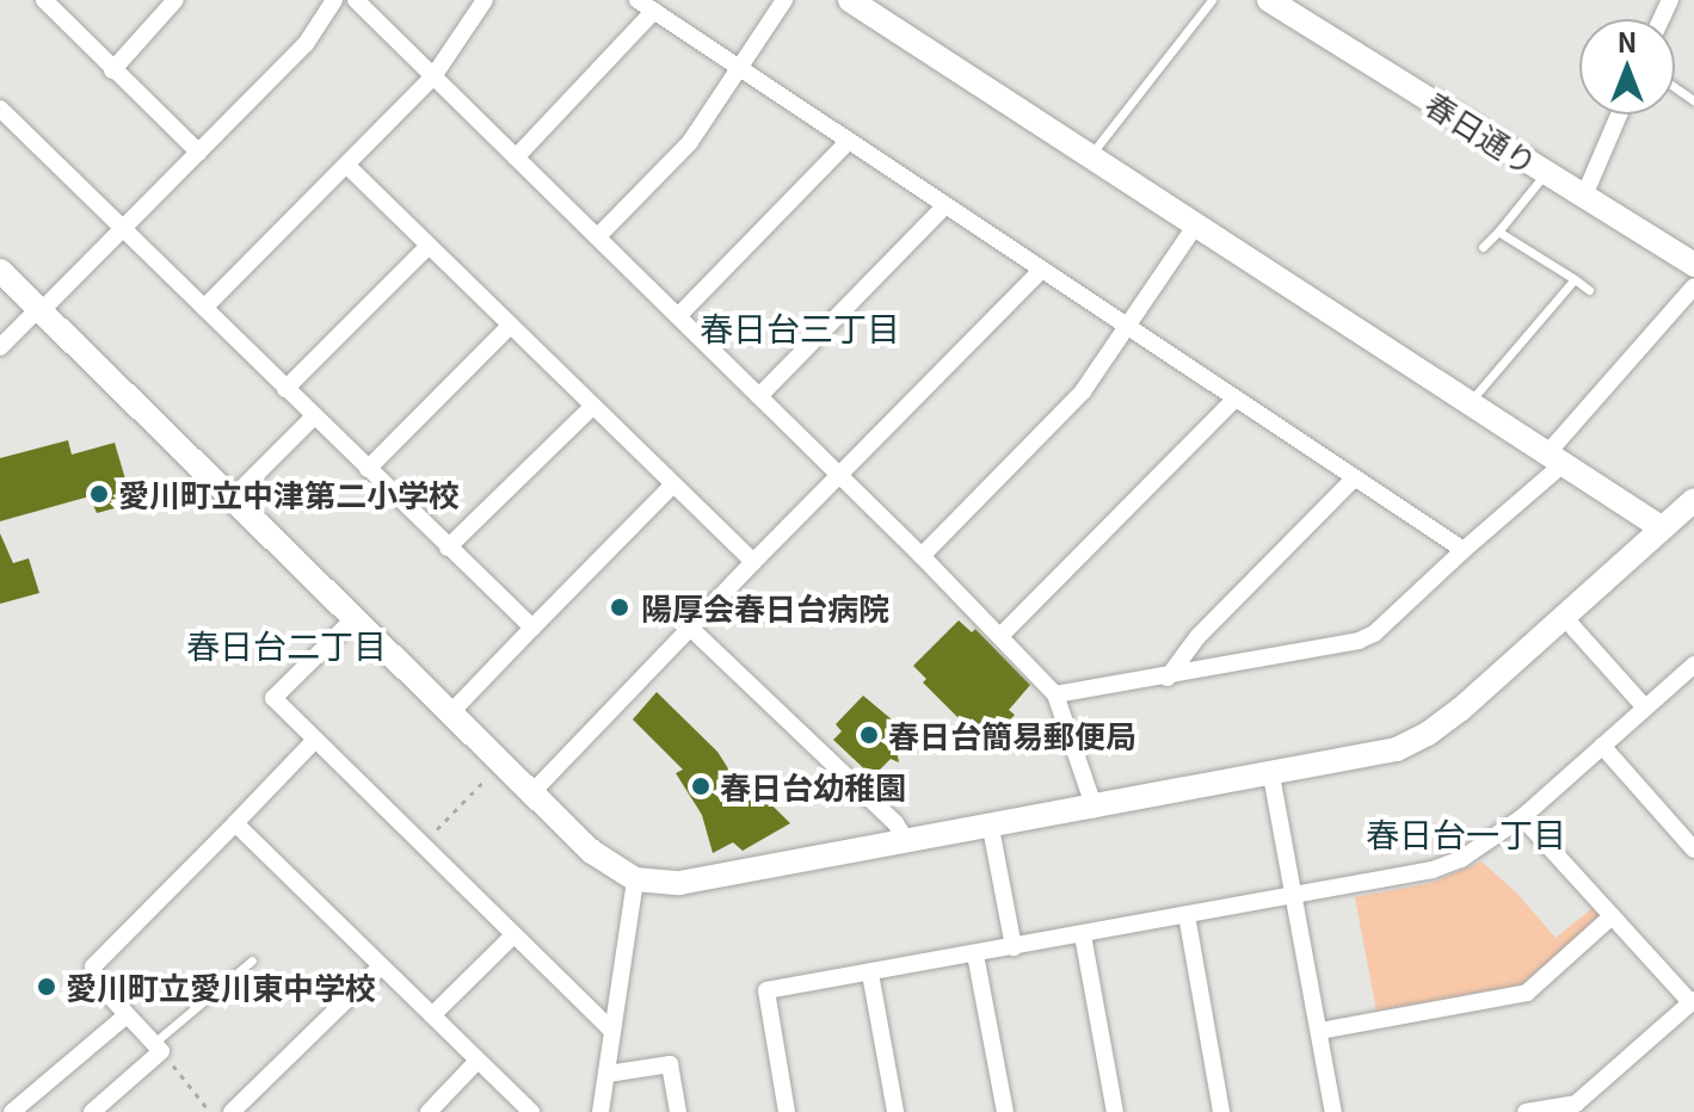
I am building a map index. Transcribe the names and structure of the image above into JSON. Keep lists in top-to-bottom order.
{
  "streets": {
    "street": ["春日通り"]
  },
  "districts": ["春日台三丁目", "春日台二丁目", "春日台一丁目"],
  "places": [
    "愛川町立中津第二小学校",
    "陽厚会春日台病院",
    "春日台簡易郵便局",
    "春日台幼稚園",
    "愛川町立愛川東中学校"
  ],
  "north": "top"
}
